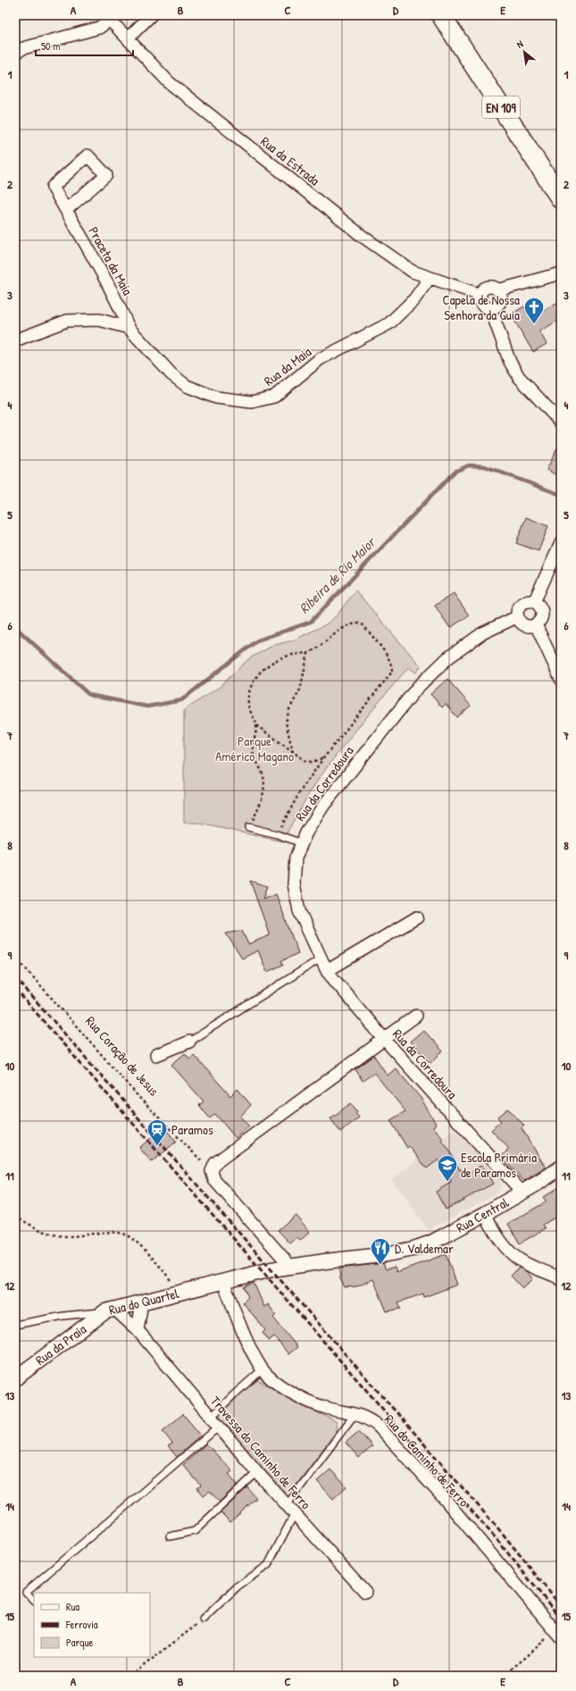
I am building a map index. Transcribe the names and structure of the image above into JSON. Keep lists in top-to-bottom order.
{
  "streets": {
    "main road": ["EN 109"],
    "street": [
      "Rua da Estrada",
      "Praceta da Maia",
      "Rua da Maia",
      "Rua da Corredoura",
      "Rua Central",
      "Rua do Quartel",
      "Rua da Praia",
      "Travessa do Caminho de Ferro",
      "Rua do Caminho de Ferro"
    ],
    "path": ["Rua Coração de Jesus"]
  },
  "crossings": [
    ["Rua da Estrada", "Rua da Maia"],
    ["Praceta da Maia", "Rua da Maia"],
    ["Rua da Corredoura", "Rua Central"],
    ["Rua Central", "Rua do Quartel"],
    ["Rua do Quartel", "Rua da Praia"],
    ["Rua do Quartel", "Travessa do Caminho de Ferro"],
    ["Rua do Quartel", "Rua do Caminho de Ferro"],
    ["Rua da Praia", "Travessa do Caminho de Ferro"]
  ],
  "water": ["Ribeira de Rio Maior"],
  "parks": ["Parque Américo Magano"],
  "places": {
    "church": ["Capela de Nossa Senhora da Guia"],
    "station": ["Paramos"],
    "school or university": ["Escola Primária de Paramos"],
    "restaurant": ["D. Valdemar"]
  },
  "legend": ["Rua", "Ferrovia", "Parque"],
  "scale_bar": "50 m",
  "north": "top left",
  "grid": {
    "columns": [
      "A",
      "B",
      "C",
      "D",
      "E"
    ],
    "rows": [
      "1",
      "2",
      "3",
      "4",
      "5",
      "6",
      "7",
      "8",
      "9",
      "10",
      "11",
      "12",
      "13",
      "14",
      "15"
    ]
  }
}
